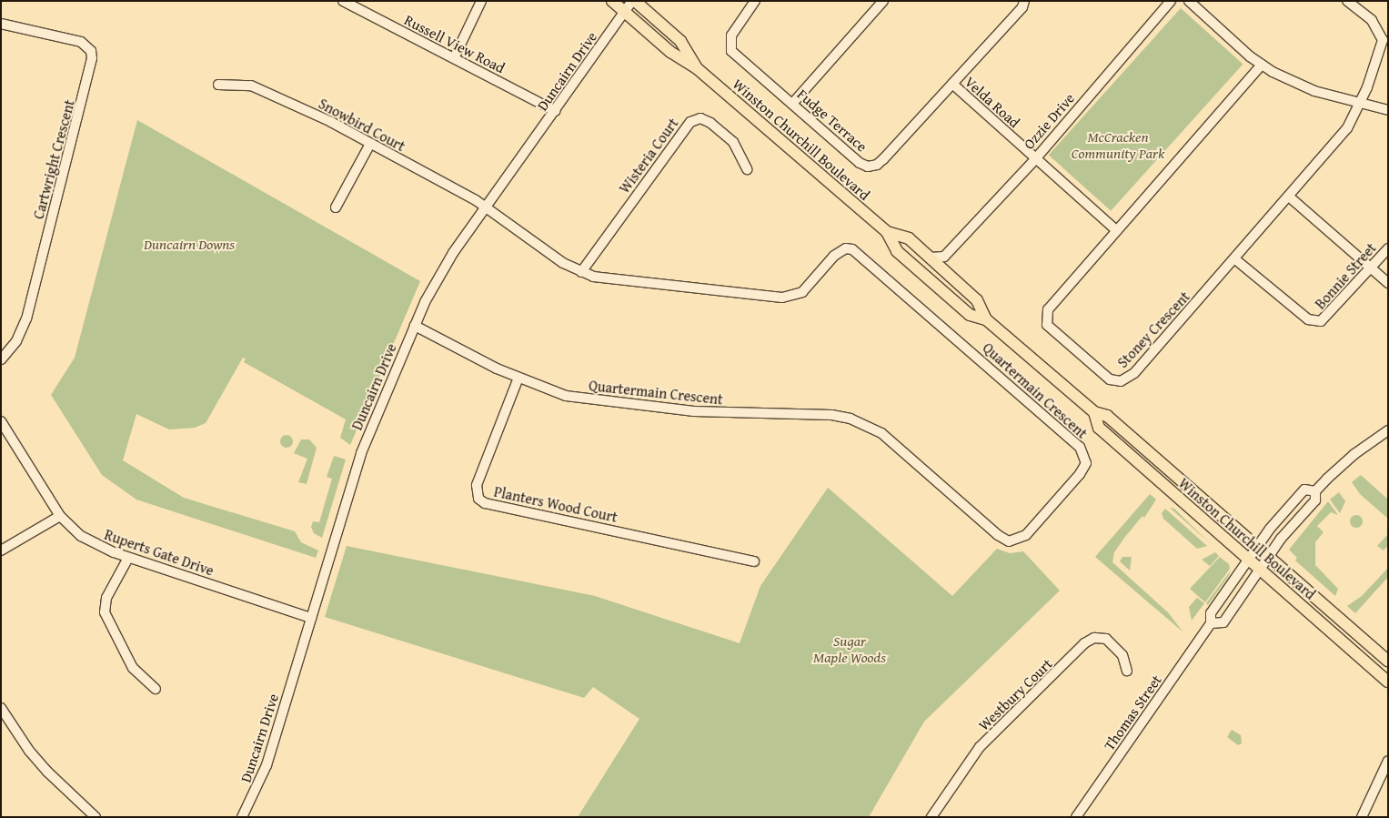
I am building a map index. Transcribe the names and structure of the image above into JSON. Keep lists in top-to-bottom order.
{
  "streets": {
    "main road": ["Winston Churchill Boulevard"],
    "street": [
      "Russell View Road",
      "Duncairn Drive",
      "Velda Road",
      "Fudge Terrace",
      "Ozzie Drive",
      "Snowbird Court",
      "Wisteria Court",
      "Cartwright Crescent",
      "Bonnie Street",
      "Stoney Crescent",
      "Quartermain Crescent",
      "Planters Wood Court",
      "Ruperts Gate Drive",
      "Westbury Court",
      "Thomas Street"
    ]
  },
  "crossings": [
    ["Russell View Road", "Duncairn Drive"],
    ["Duncairn Drive", "Snowbird Court"],
    ["Duncairn Drive", "Winston Churchill Boulevard"],
    ["Duncairn Drive", "Quartermain Crescent"],
    ["Duncairn Drive", "Ruperts Gate Drive"],
    ["Velda Road", "Fudge Terrace"],
    ["Velda Road", "Ozzie Drive"],
    ["Velda Road", "Stoney Crescent"],
    ["Snowbird Court", "Quartermain Crescent"],
    ["Winston Churchill Boulevard", "Thomas Street"],
    ["Wisteria Court", "Quartermain Crescent"],
    ["Bonnie Street", "Stoney Crescent"],
    ["Quartermain Crescent", "Planters Wood Court"]
  ],
  "parks": ["McCracken Community Park", "Duncairn Downs", "Sugar Maple Woods"]
}
